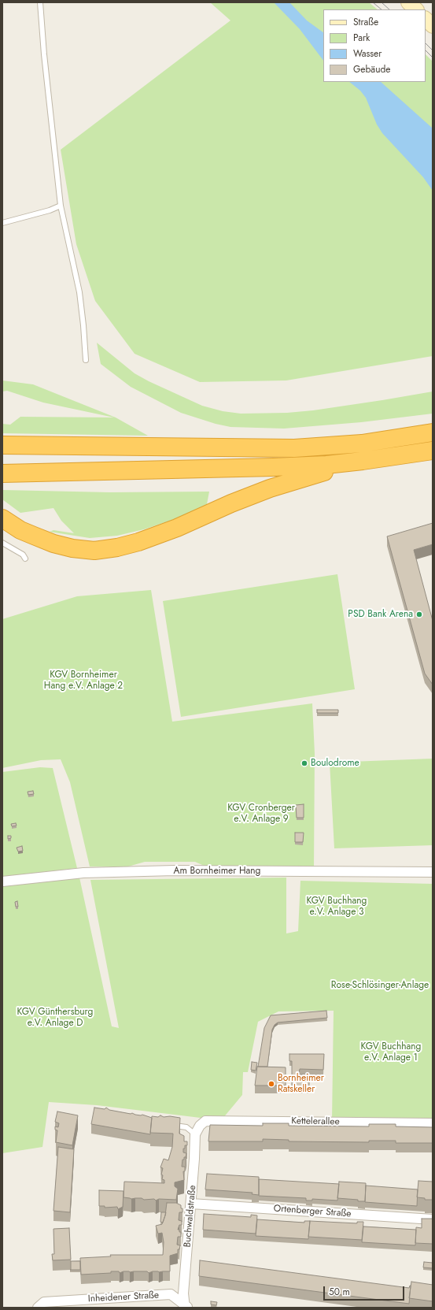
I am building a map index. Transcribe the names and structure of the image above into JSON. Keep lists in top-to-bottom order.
{
  "streets": {
    "street": [
      "Am Bornheimer Hang",
      "Kettelerallee",
      "Ortenberger Straße",
      "Buchwaldstraße",
      "Inheidener Straße"
    ]
  },
  "crossings": [
    ["Kettelerallee", "Buchwaldstraße"],
    ["Ortenberger Straße", "Buchwaldstraße"],
    ["Buchwaldstraße", "Inheidener Straße"]
  ],
  "parks": [
    "KGV Bornheimer Hang e.V. Anlage 2",
    "KGV Cronberger e.V. Anlage 9",
    "KGV Buchhang e.V. Anlage 3",
    "Rose-Schlösinger-Anlage",
    "KGV Günthersburg e.V. Anlage D",
    "KGV Buchhang e.V. Anlage 1"
  ],
  "places": ["PSD Bank Arena", "Boulodrome", "Bornheimer Ratskeller"],
  "legend": [
    "Straße",
    "Park",
    "Wasser",
    "Gebäude"
  ],
  "scale_bar": "50 m"
}
